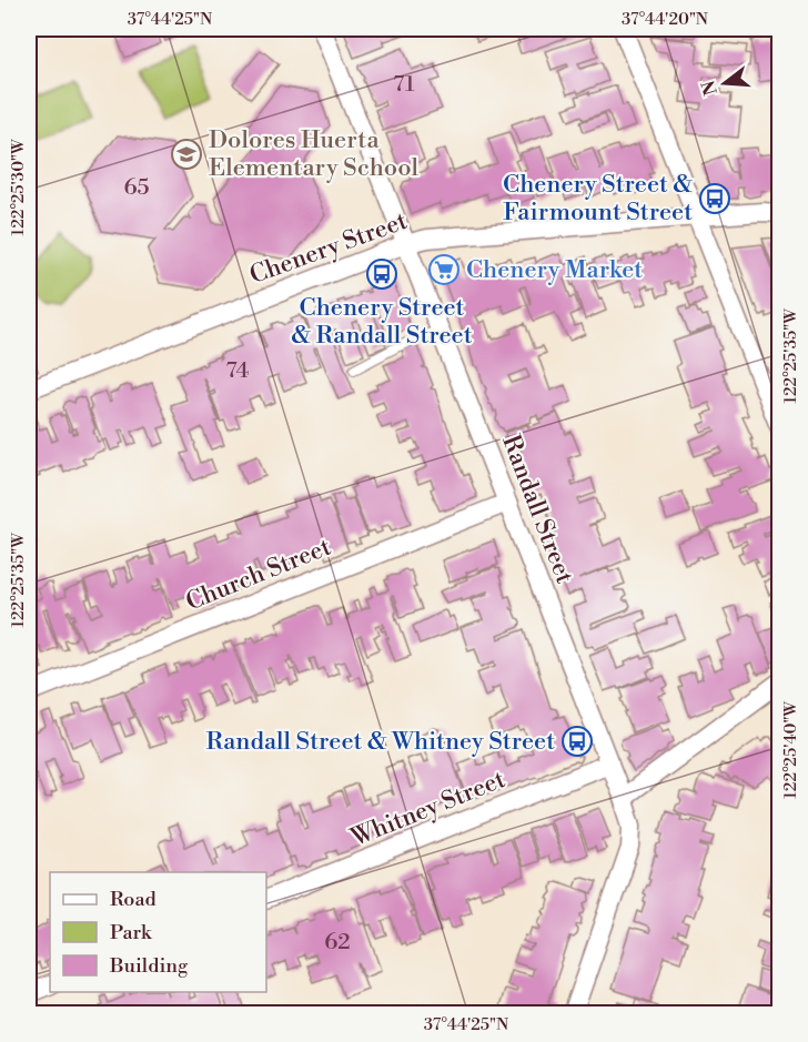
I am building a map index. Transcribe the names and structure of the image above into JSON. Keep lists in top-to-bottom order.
{
  "streets": {
    "street": [
      "Chenery Street",
      "Randall Street",
      "Church Street",
      "Whitney Street"
    ]
  },
  "crossings": [
    ["Chenery Street", "Randall Street"],
    ["Randall Street", "Church Street"],
    ["Randall Street", "Whitney Street"]
  ],
  "places": {
    "school or university": ["Dolores Huerta Elementary School"],
    "bus stop": ["Chenery Street & Fairmount Street", "Chenery Street & Randall Street", "Randall Street & Whitney Street"],
    "supermarket": ["Chenery Market"]
  },
  "house_numbers": [
    "71",
    "65",
    "74",
    "62"
  ],
  "legend": ["Road", "Park", "Building"],
  "north": "left",
  "coordinates": [
    "37°44'25\"N",
    "37°44'20\"N",
    "122°25'30\"W",
    "122°25'35\"W",
    "122°25'40\"W"
  ]
}
